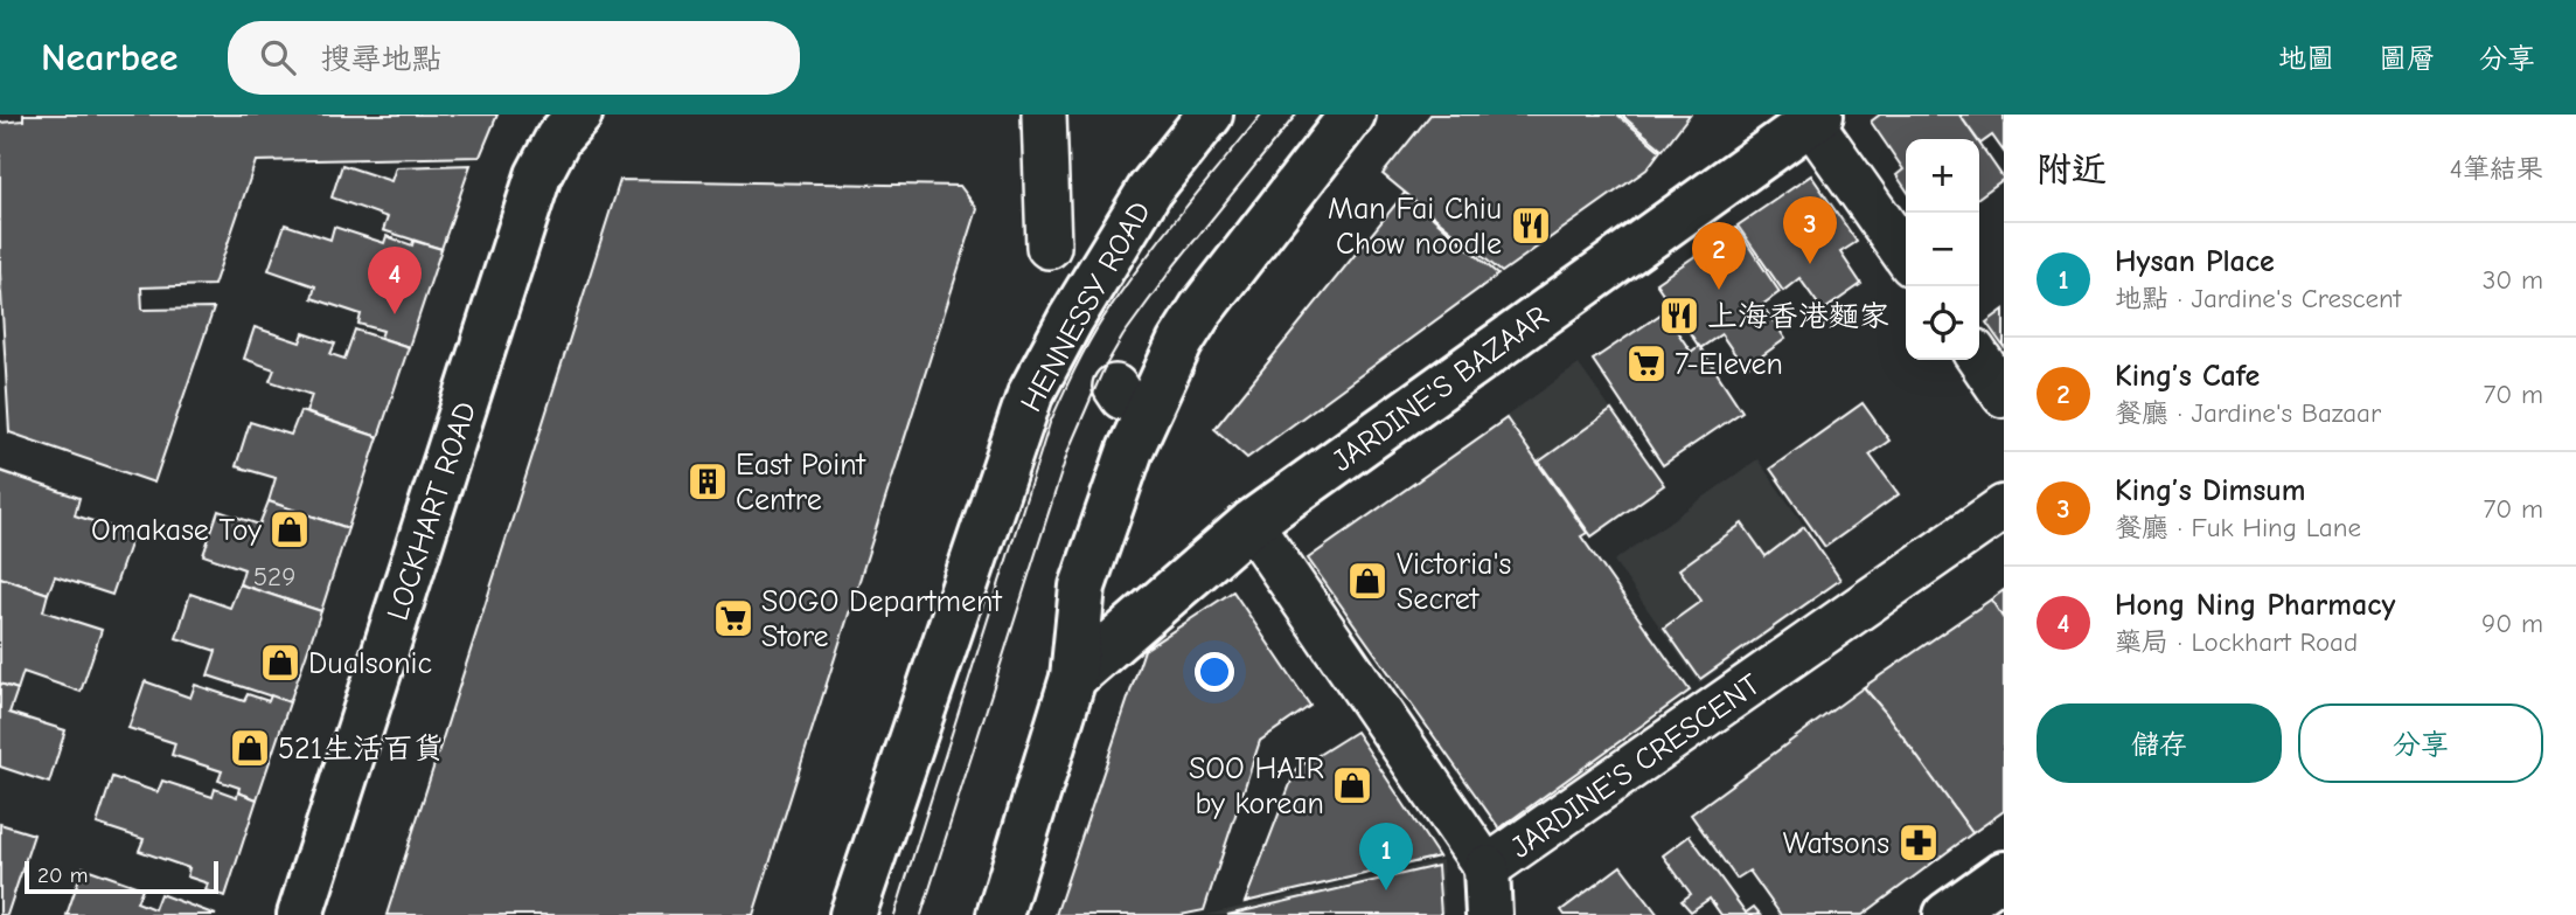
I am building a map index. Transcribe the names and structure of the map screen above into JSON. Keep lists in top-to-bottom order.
{
  "streets": {
    "street": [
      "HENNESSY ROAD",
      "JARDINE'S BAZAAR",
      "LOCKHART ROAD",
      "JARDINE'S CRESCENT"
    ]
  },
  "crossings": [
    ["JARDINE'S BAZAAR", "JARDINE'S CRESCENT"]
  ],
  "places": {
    "restaurant": ["Man Fai Chiu Chow noodle", "上海香港麵家"],
    "supermarket": ["7-Eleven", "SOGO Department Store"],
    "building": ["East Point Centre"],
    "shop": [
      "Omakase Toy",
      "Victoria's Secret",
      "Dualsonic",
      "521生活百貨",
      "SOO HAIR by korean"
    ],
    "pharmacy": ["Watsons"]
  },
  "house_numbers": ["529"],
  "scale_bar": "20 m",
  "page": {
    "header": "Nearbee",
    "search": "搜尋地點",
    "nav": ["地圖", "圖層", "分享"],
    "heading": ["附近", "4筆結果"],
    "map_buttons": ["+", "−"],
    "pins": [
      "3",
      "2",
      "4",
      "1"
    ],
    "list": [
      {
        "mark": "1",
        "name": "Hysan Place",
        "note": "地點 · Jardine's Crescent",
        "value": "30 m"
      },
      {
        "mark": "2",
        "name": "King’s Cafe",
        "note": "餐廳 · Jardine's Bazaar",
        "value": "70 m"
      },
      {
        "mark": "3",
        "name": "King’s Dimsum",
        "note": "餐廳 · Fuk Hing Lane",
        "value": "70 m"
      },
      {
        "mark": "4",
        "name": "Hong Ning Pharmacy",
        "note": "藥局 · Lockhart Road",
        "value": "90 m"
      }
    ],
    "buttons": ["儲存", "分享"],
    "scale": "20 m"
  }
}
